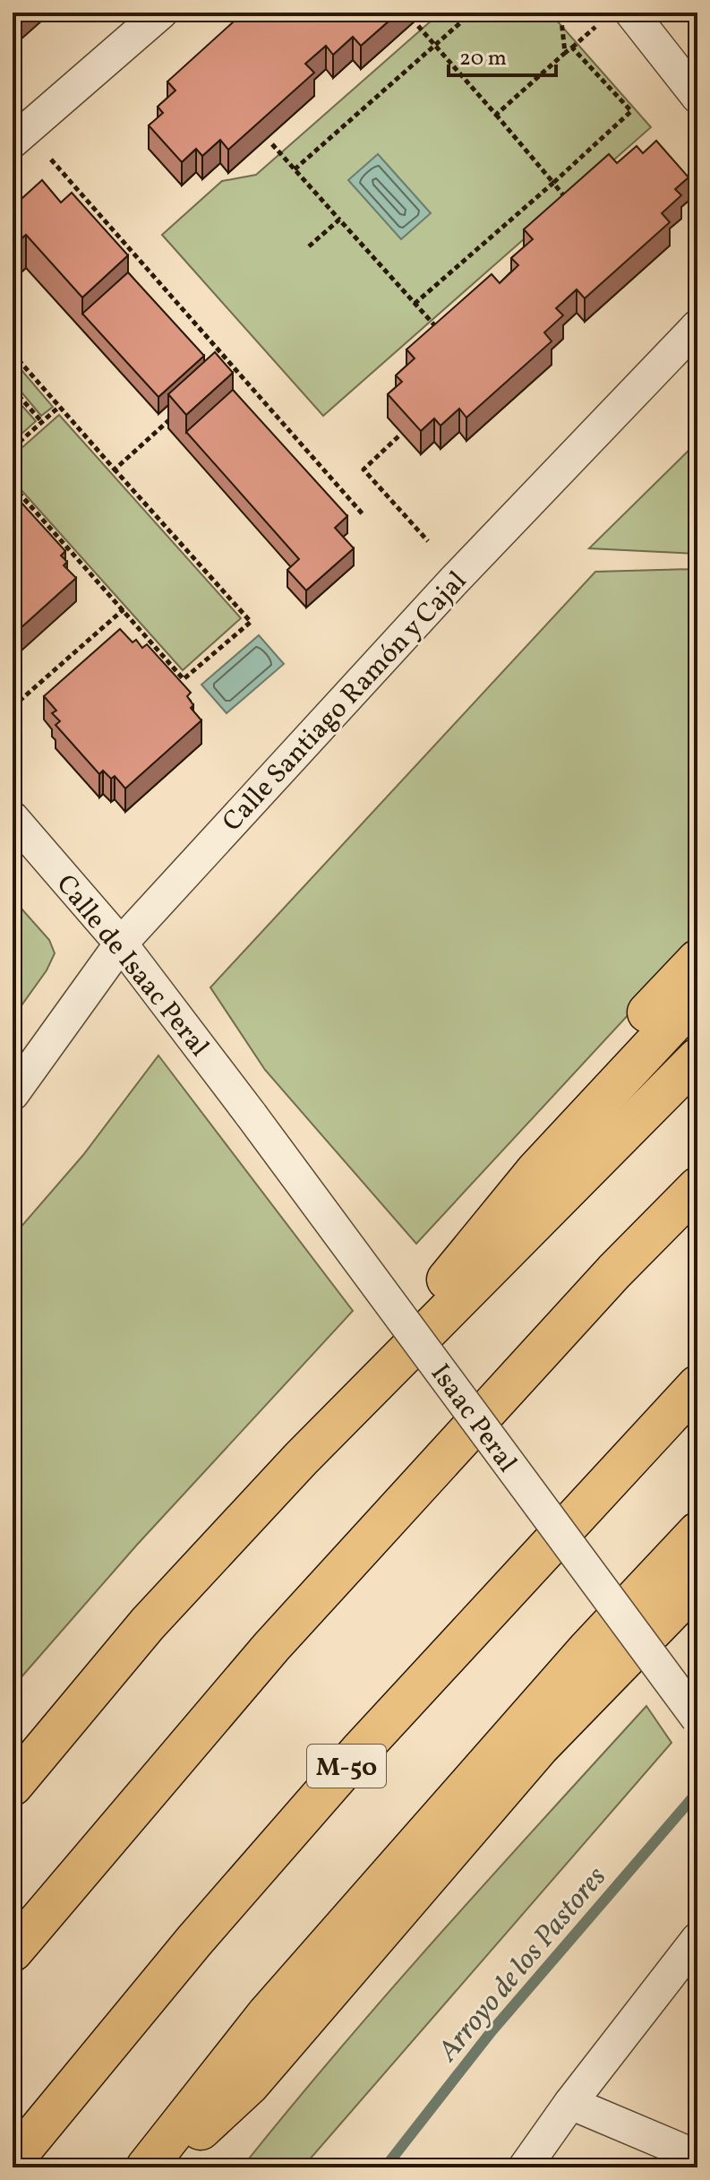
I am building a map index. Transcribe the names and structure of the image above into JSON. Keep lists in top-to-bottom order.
{
  "streets": {
    "highway": ["M-50"],
    "street": ["Calle Santiago Ramón y Cajal", "Calle de Isaac Peral", "Isaac Peral"]
  },
  "crossings": [
    ["Calle Santiago Ramón y Cajal", "Calle de Isaac Peral"],
    ["Calle de Isaac Peral", "Isaac Peral"]
  ],
  "water": ["Arroyo de los Pastores"],
  "scale_bar": "20 m"
}
